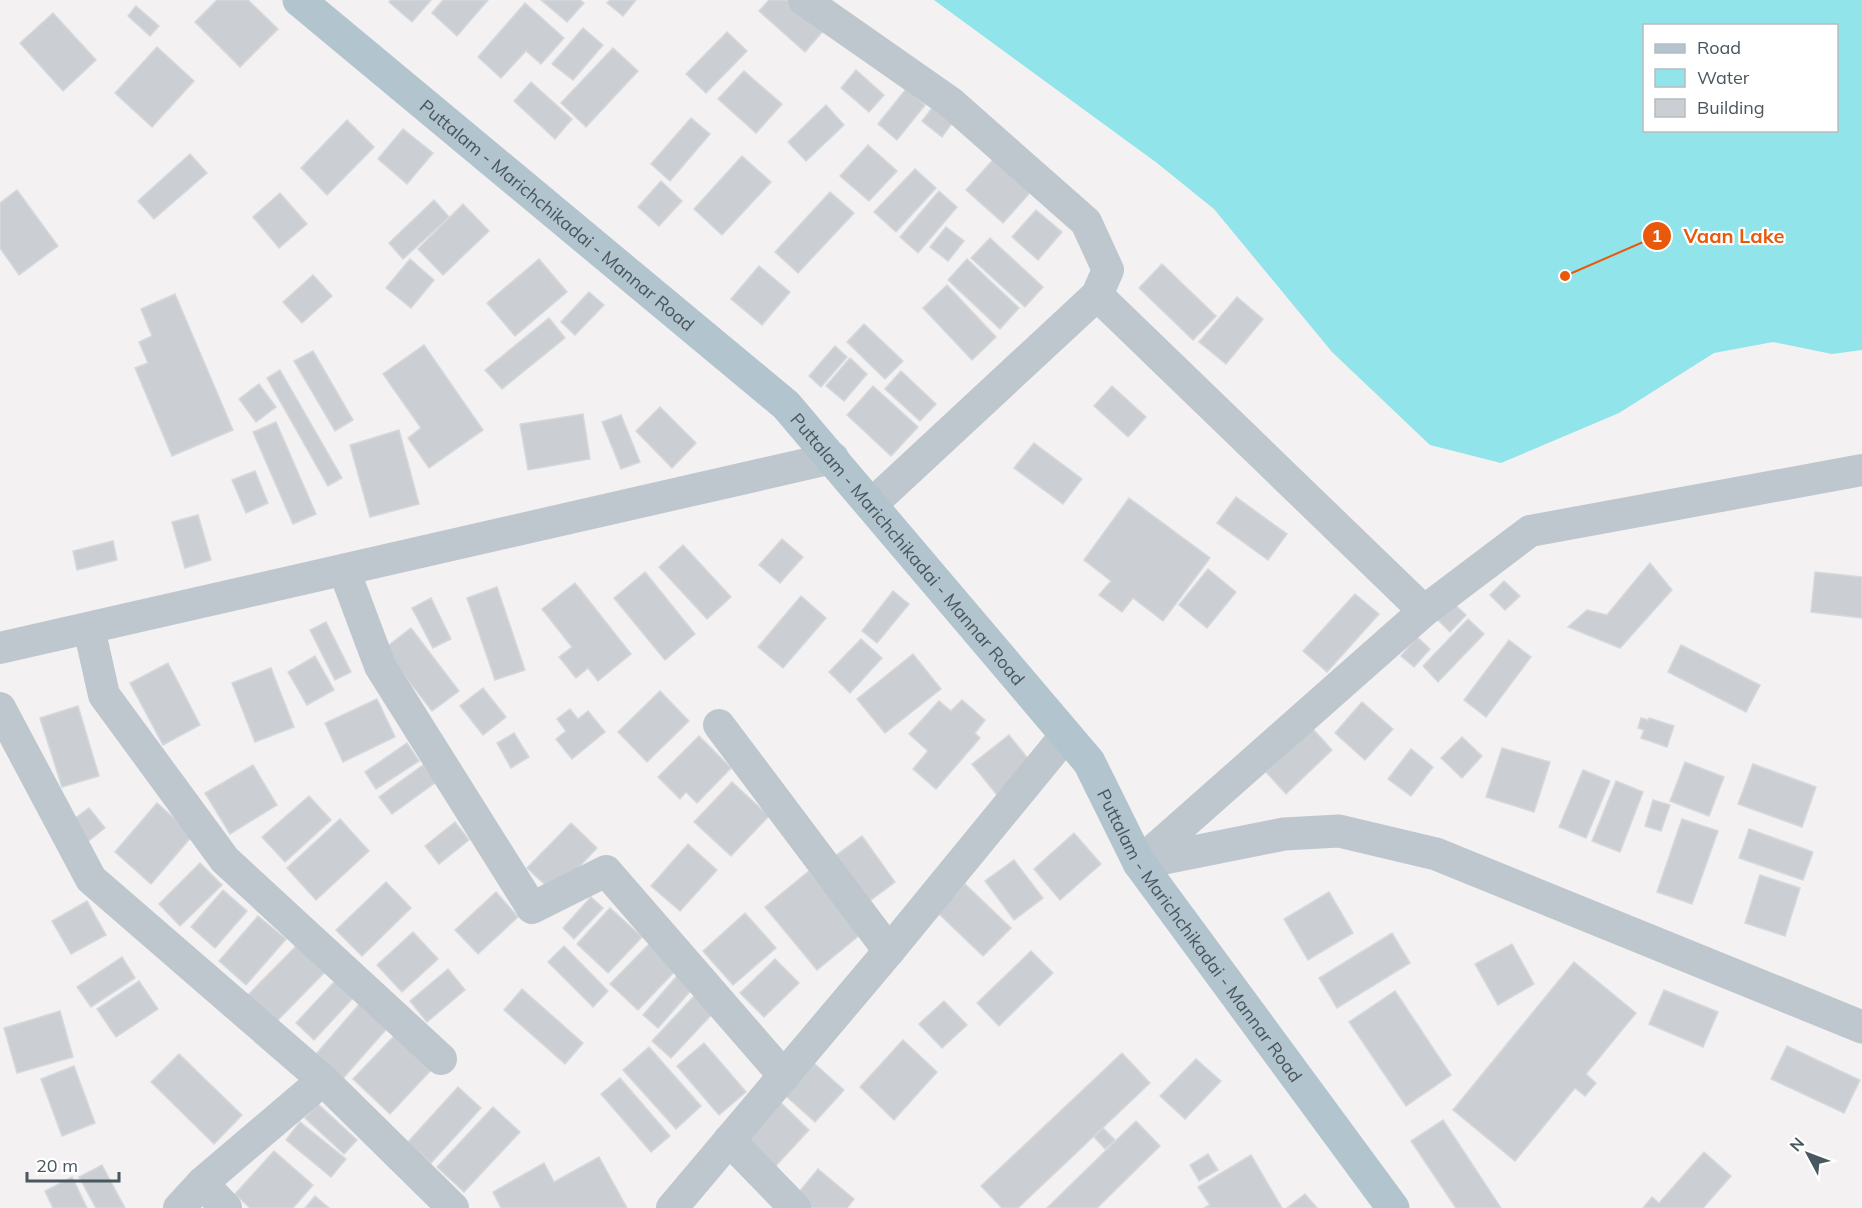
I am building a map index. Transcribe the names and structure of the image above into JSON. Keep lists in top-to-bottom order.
{
  "streets": {
    "main road": ["Puttalam - Marichchikadai - Mannar Road"]
  },
  "places": ["Vaan Lake"],
  "legend": ["Road", "Water", "Building"],
  "scale_bar": "20 m",
  "north": "top left"
}
